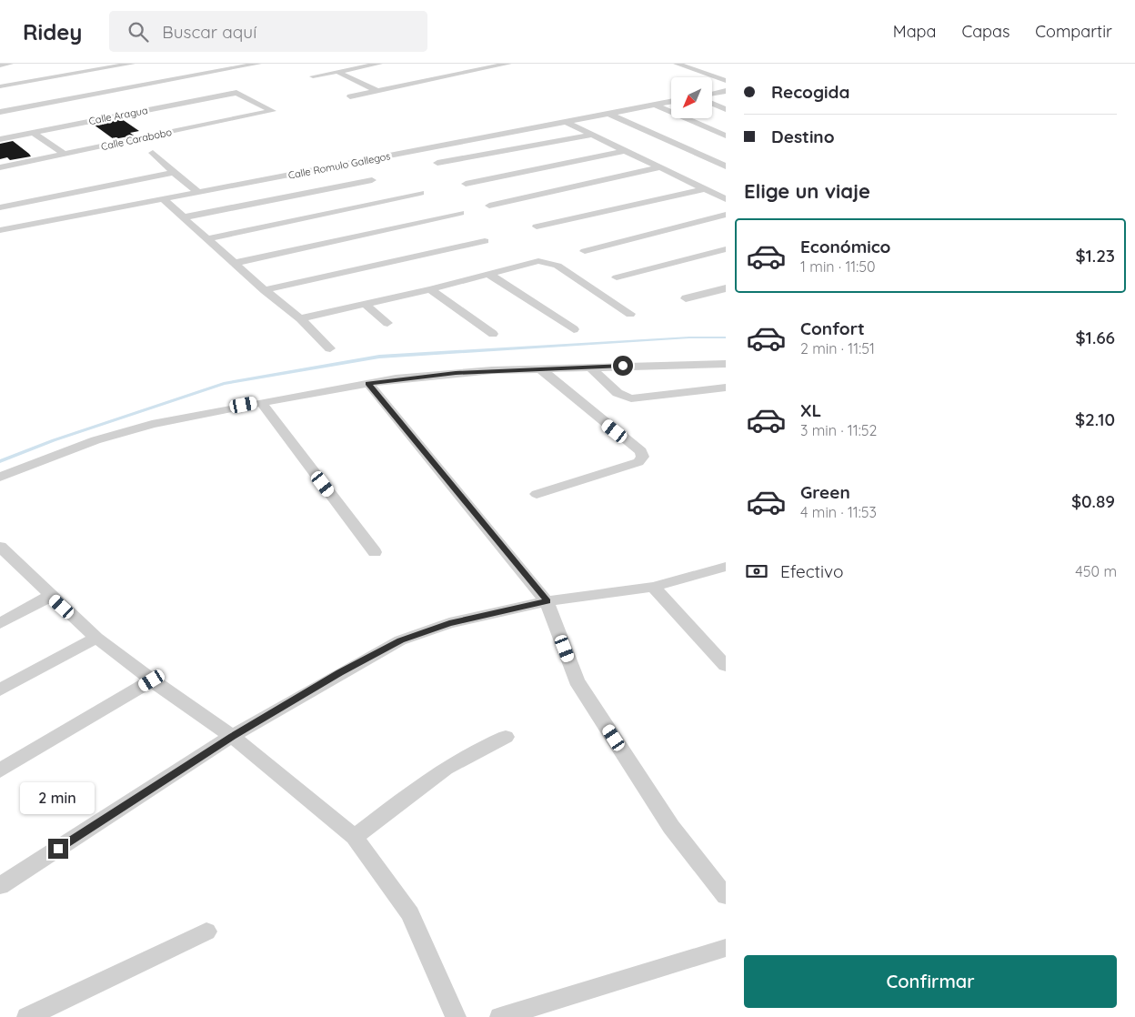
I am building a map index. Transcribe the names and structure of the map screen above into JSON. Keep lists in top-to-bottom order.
{
  "streets": {
    "street": ["Calle Aragua", "Calle Carabobo", "Calle Romulo Gallegos"]
  },
  "crossings": [
    ["Calle Aragua", "Calle Carabobo"]
  ],
  "north": "bottom left",
  "page": {
    "header": "Ridey",
    "search": "Buscar aquí",
    "nav": ["Mapa", "Capas", "Compartir"],
    "banner": ["Recogida", "Destino"],
    "heading": "Elige un viaje",
    "list": [
      {
        "name": "Económico",
        "note": "1 min · 11:50",
        "value": "$1.23"
      },
      {
        "name": "Confort",
        "note": "2 min · 11:51",
        "value": "$1.66"
      },
      {
        "name": "XL",
        "note": "3 min · 11:52",
        "value": "$2.10"
      },
      {
        "name": "Green",
        "note": "4 min · 11:53",
        "value": "$0.89"
      }
    ],
    "pay": ["Efectivo", "450 m"],
    "bubble": "2 min",
    "buttons": "Confirmar"
  }
}
